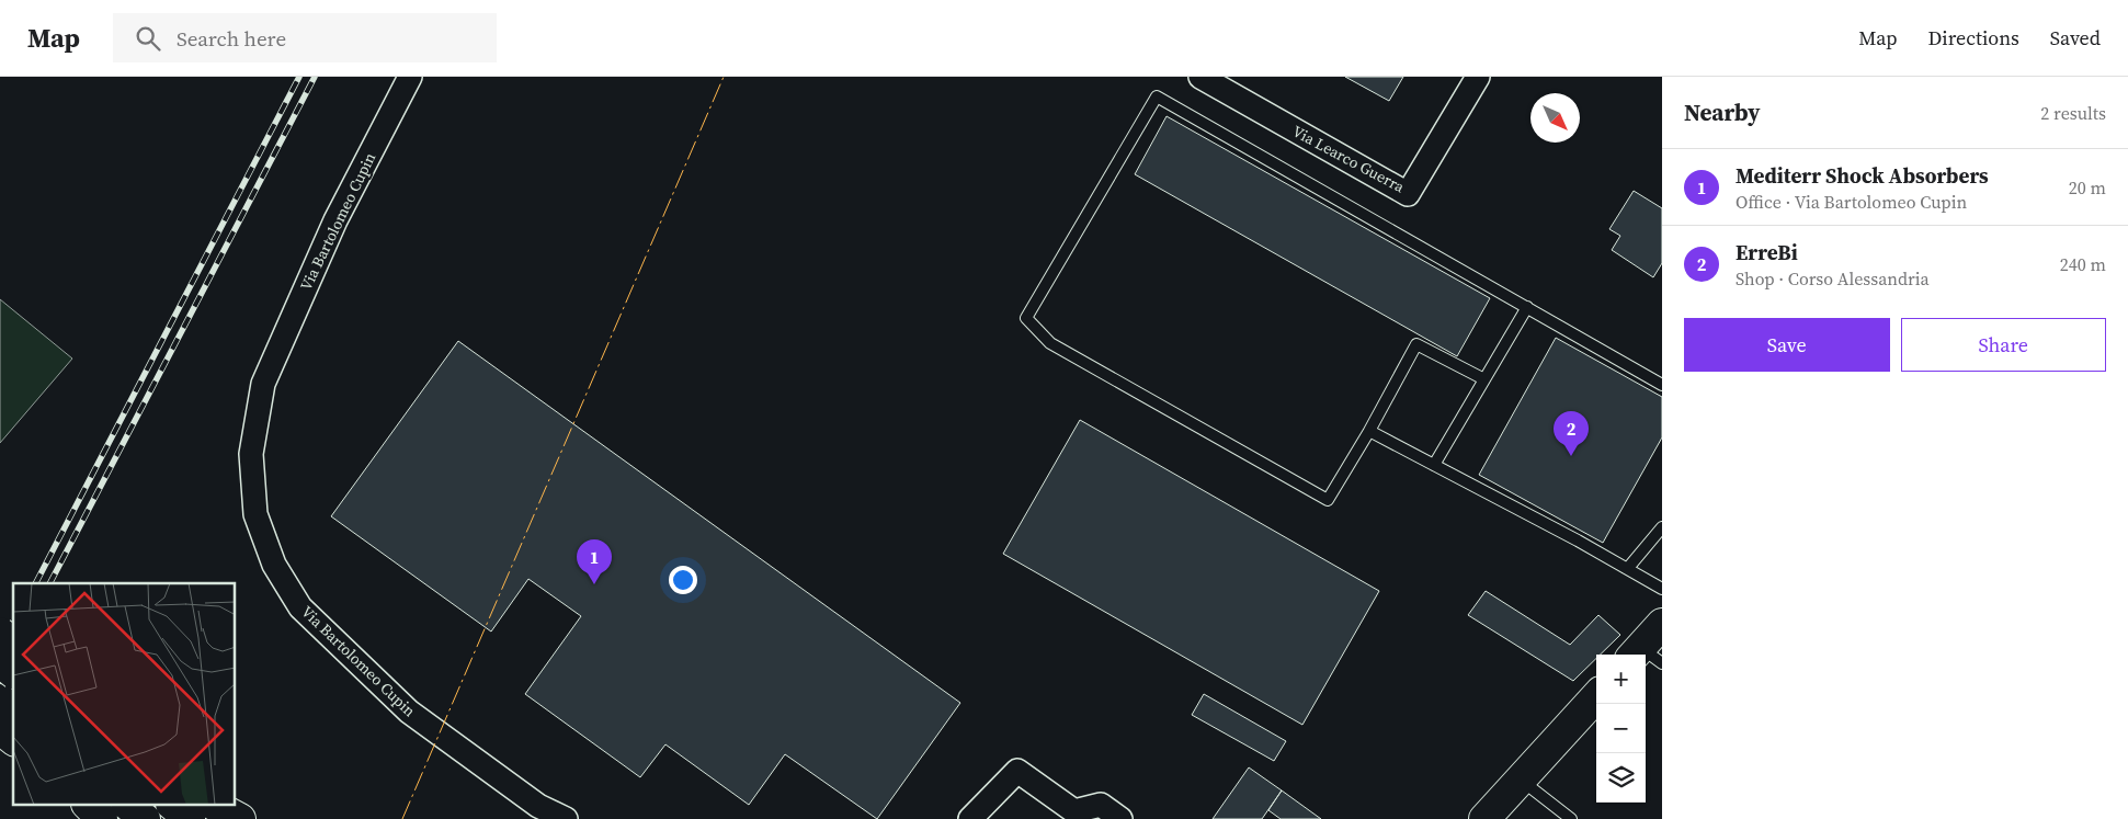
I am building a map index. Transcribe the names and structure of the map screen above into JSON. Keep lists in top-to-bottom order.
{
  "streets": {
    "street": ["Via Learco Guerra", "Via Bartolomeo Cupin"]
  },
  "north": "bottom right",
  "page": {
    "header": "Map",
    "search": "Search here",
    "nav": ["Map", "Directions", "Saved"],
    "heading": ["Nearby", "2 results"],
    "list": [
      {
        "mark": "1",
        "name": "Mediterr Shock Absorbers",
        "note": "Office · Via Bartolomeo Cupin",
        "value": "20 m"
      },
      {
        "mark": "2",
        "name": "ErreBi",
        "note": "Shop · Corso Alessandria",
        "value": "240 m"
      }
    ],
    "buttons": ["Save", "Share"],
    "pins": ["2", "1"],
    "map_buttons": ["+", "−"]
  }
}
